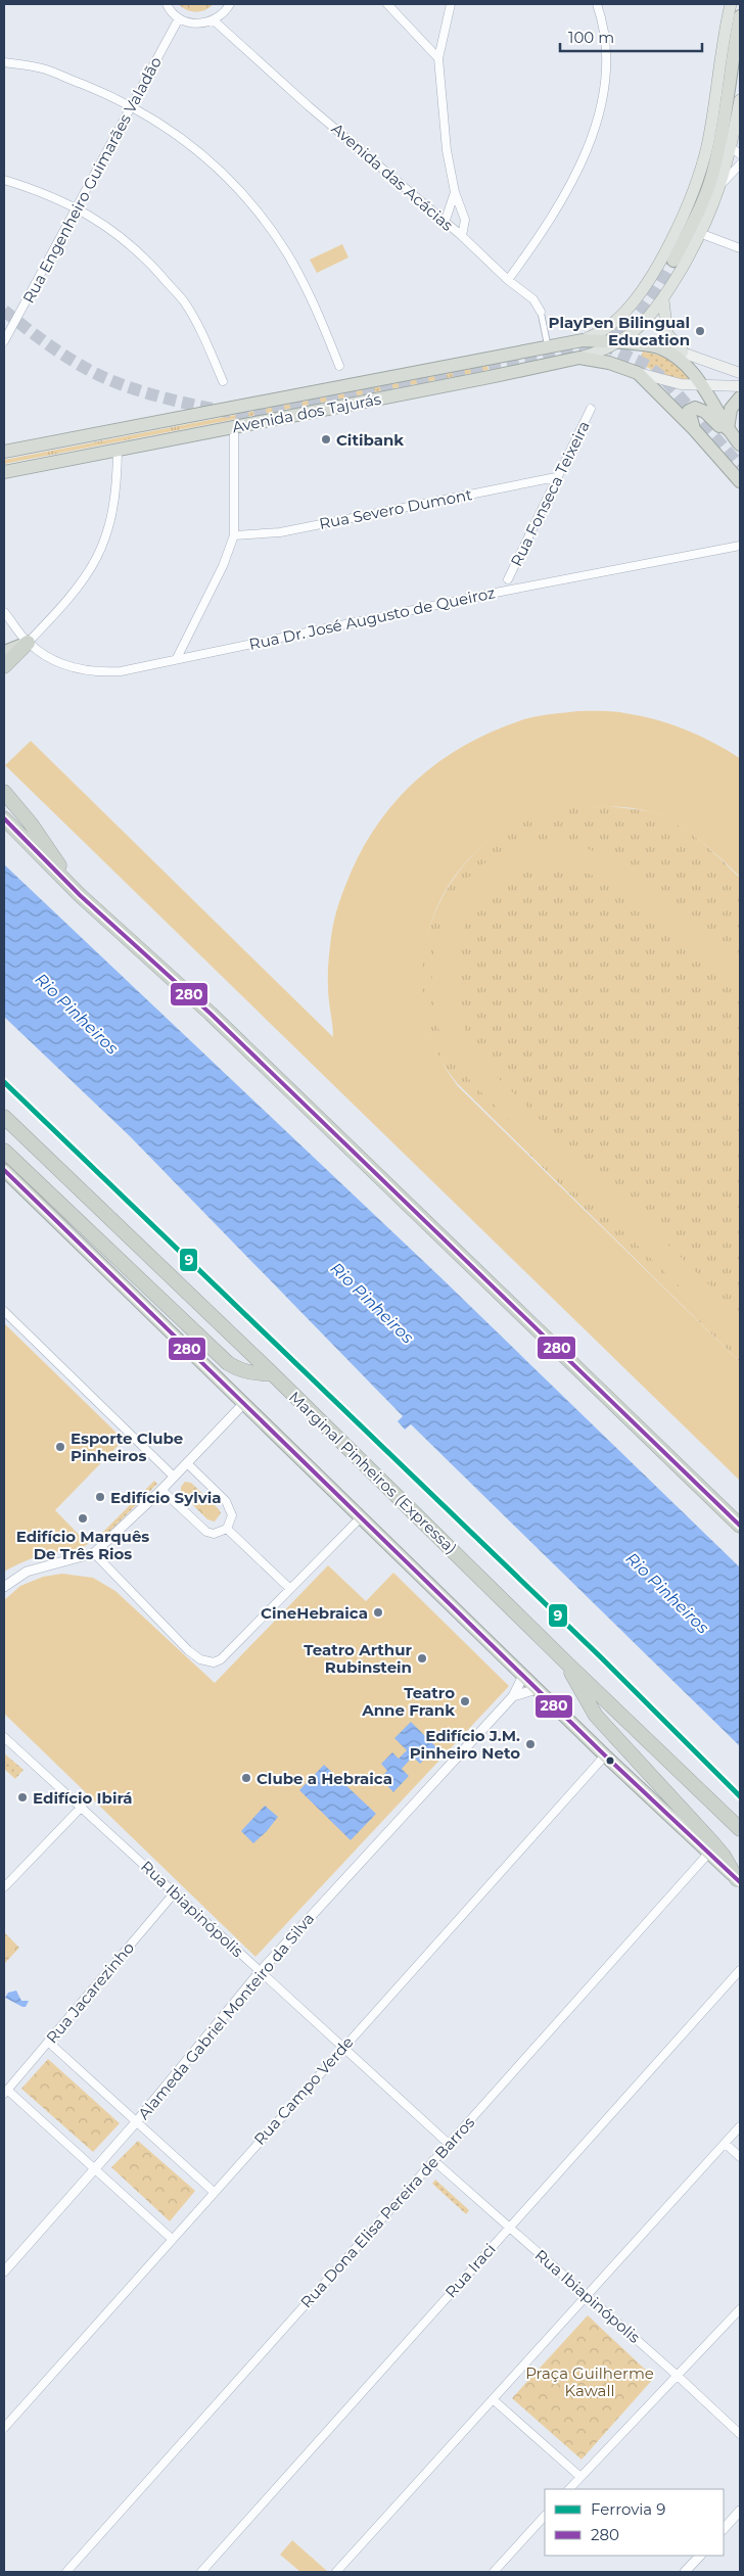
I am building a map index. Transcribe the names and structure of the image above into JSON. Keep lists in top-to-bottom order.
{
  "streets": {
    "highway": ["Avenida dos Tajurás", "Marginal Pinheiros (Expressa)"],
    "street": [
      "Avenida das Acácias",
      "Rua Engenheiro Guimarães Valadão",
      "Rua Fonseca Teixeira",
      "Rua Severo Dumont",
      "Rua Dr. José Augusto de Queiroz",
      "Rua Ibiapinópolis",
      "Rua Jacarezinho",
      "Alameda Gabriel Monteiro da Silva",
      "Rua Campo Verde",
      "Rua Dona Elisa Pereira de Barros",
      "Rua Iraci"
    ]
  },
  "crossings": [
    ["Avenida das Acácias", "Avenida dos Tajurás"],
    ["Rua Fonseca Teixeira", "Rua Severo Dumont"],
    ["Rua Ibiapinópolis", "Rua Jacarezinho"],
    ["Rua Ibiapinópolis", "Alameda Gabriel Monteiro da Silva"],
    ["Rua Ibiapinópolis", "Rua Campo Verde"],
    ["Rua Ibiapinópolis", "Rua Dona Elisa Pereira de Barros"],
    ["Rua Ibiapinópolis", "Rua Iraci"]
  ],
  "water": ["Rio Pinheiros"],
  "parks": ["Praça Guilherme Kawall"],
  "places": [
    "PlayPen Bilingual Education",
    "Citibank",
    "Esporte Clube Pinheiros",
    "Edifício Sylvia",
    "Edifício Marquês De Três Rios",
    "CineHebraica",
    "Teatro Arthur Rubinstein",
    "Teatro Anne Frank",
    "Edifício J.M. Pinheiro Neto",
    "Clube a Hebraica",
    "Edifício Ibirá"
  ],
  "lines": ["transit line 280", "rail line 9"],
  "legend": ["Ferrovia 9", "280"],
  "scale_bar": "100 m"
}
